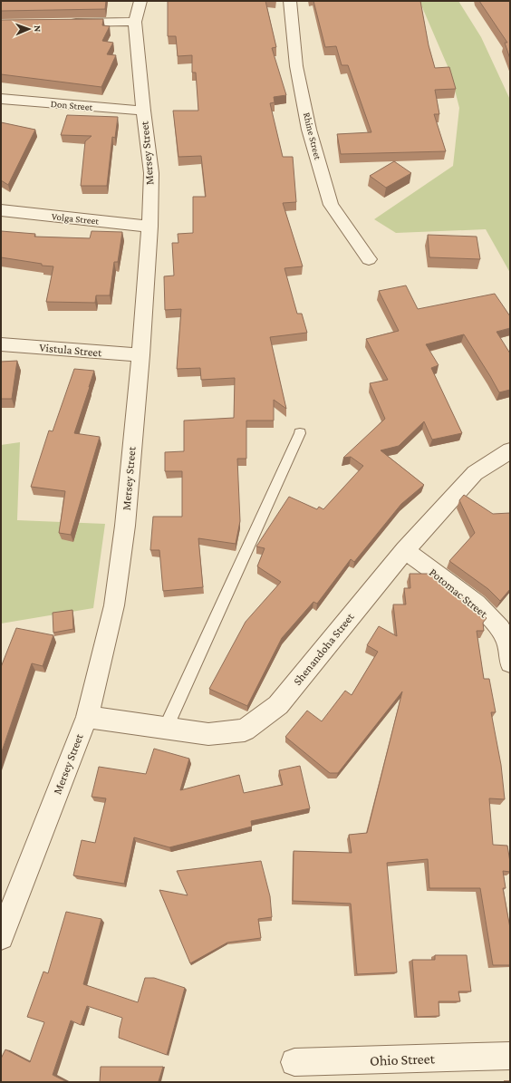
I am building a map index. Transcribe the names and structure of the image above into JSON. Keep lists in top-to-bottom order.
{
  "streets": {
    "street": [
      "Don Street",
      "Rhine Street",
      "Mersey Street",
      "Volga Street",
      "Vistula Street",
      "Potomac Street",
      "Shenandoha Street",
      "Ohio Street"
    ]
  },
  "crossings": [
    ["Don Street", "Mersey Street"],
    ["Mersey Street", "Volga Street"],
    ["Mersey Street", "Vistula Street"],
    ["Mersey Street", "Shenandoha Street"],
    ["Potomac Street", "Shenandoha Street"]
  ],
  "north": "right"
}
